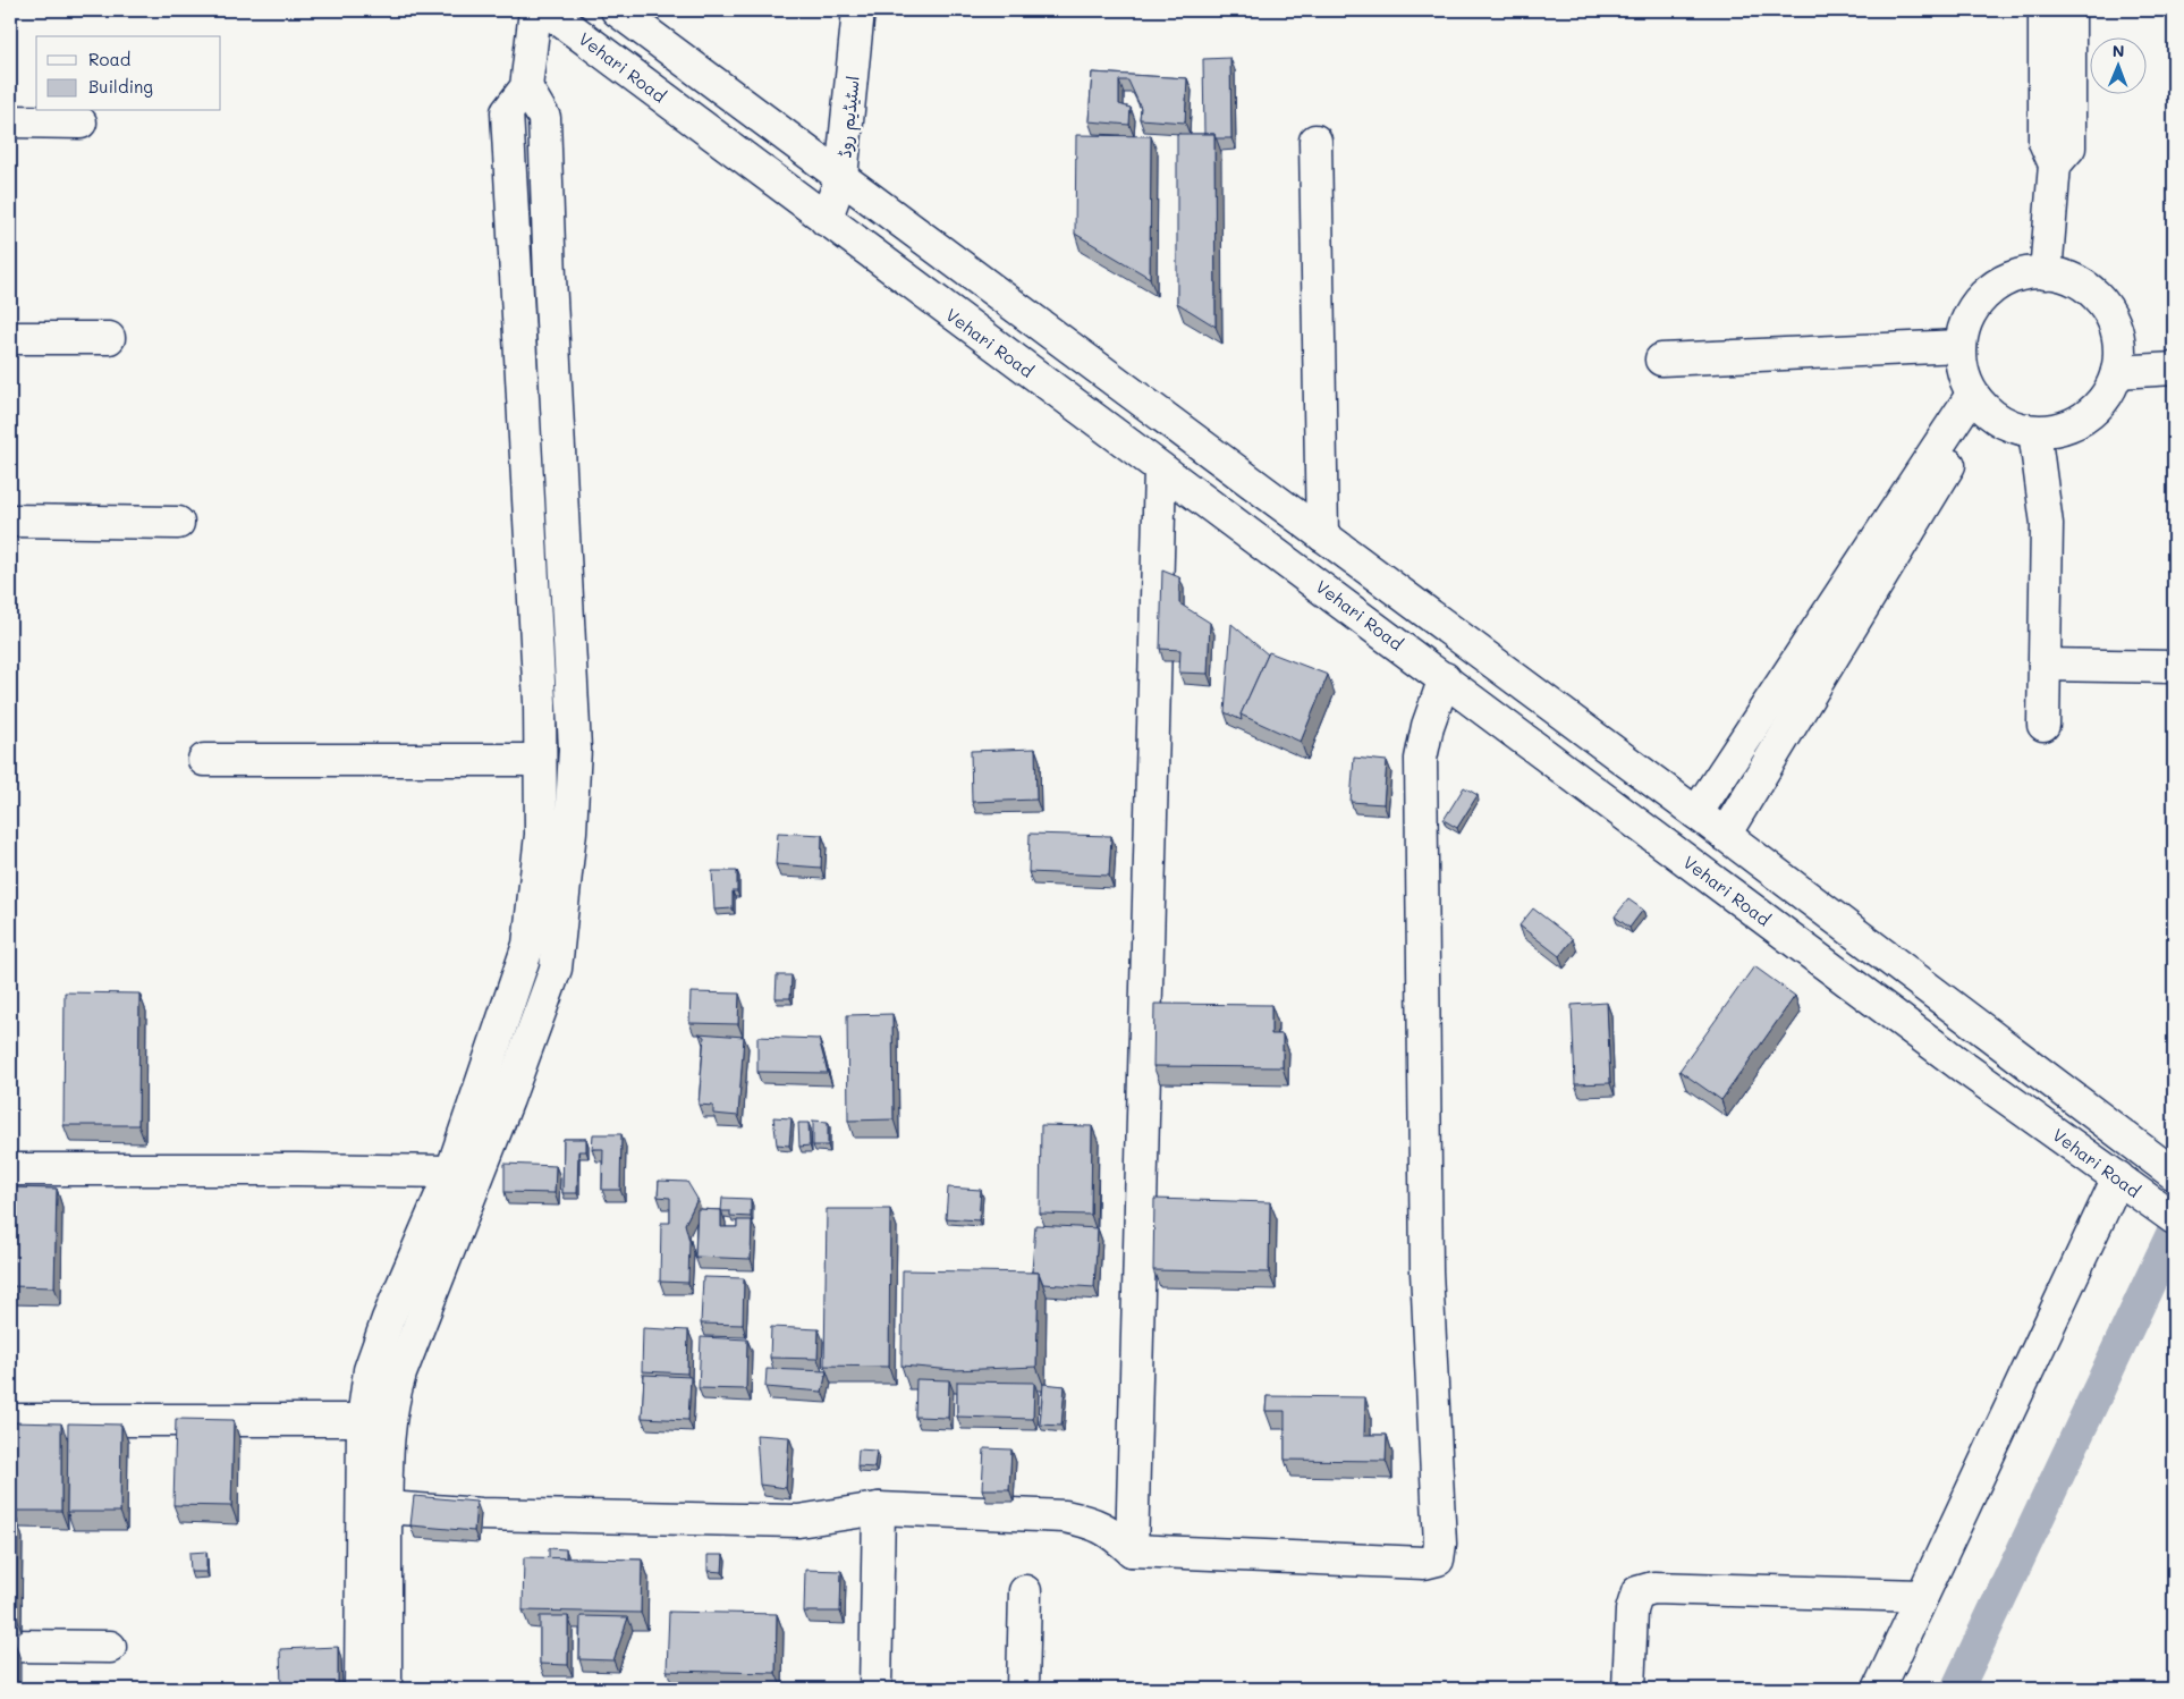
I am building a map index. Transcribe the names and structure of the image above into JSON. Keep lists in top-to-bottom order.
{
  "streets": {
    "street": ["Vehari Road", "اسٹیڈیم روڈ"]
  },
  "crossings": [
    ["Vehari Road", "اسٹیڈیم روڈ"]
  ],
  "legend": ["Road", "Building"],
  "north": "top"
}
